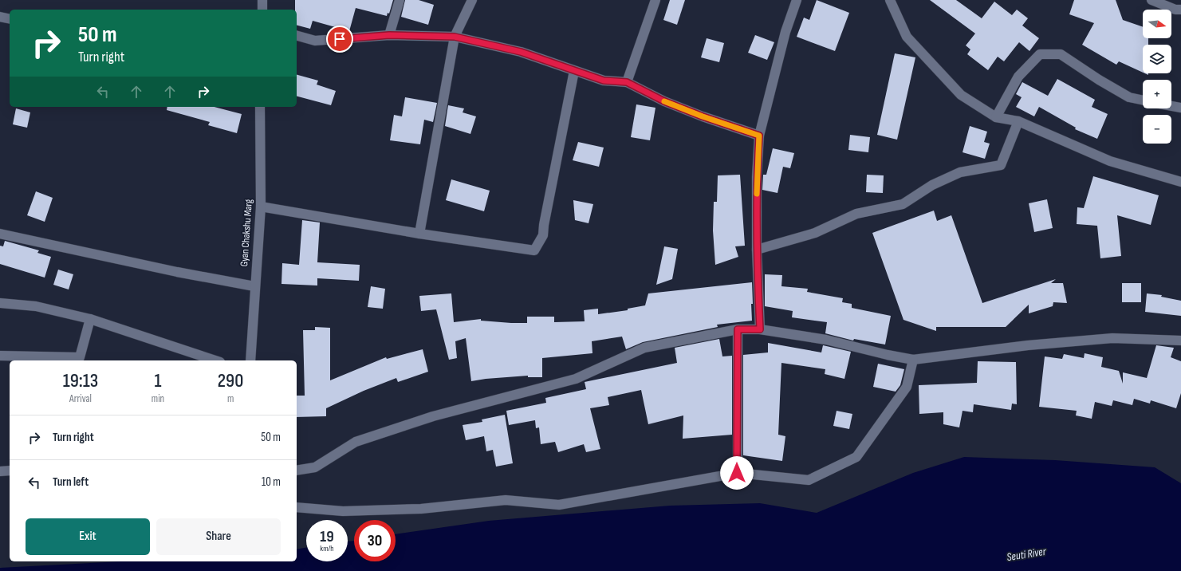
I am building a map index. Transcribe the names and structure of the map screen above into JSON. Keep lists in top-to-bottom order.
{
  "streets": {
    "street": ["Gyan Chakshu Marg"]
  },
  "water": ["Seuti River"],
  "north": "right",
  "page": {
    "map_buttons": ["+", "−"],
    "turn": ["50 m", "Turn right"],
    "eta": [
      "19:13",
      "Arrival",
      "1",
      "min",
      "290",
      "m"
    ],
    "list": [
      {
        "name": "Turn right",
        "value": "50 m"
      },
      {
        "name": "Turn left",
        "value": "10 m"
      }
    ],
    "buttons": ["Exit", "Share"],
    "speed": "19 km/h",
    "limit": "30"
  }
}
